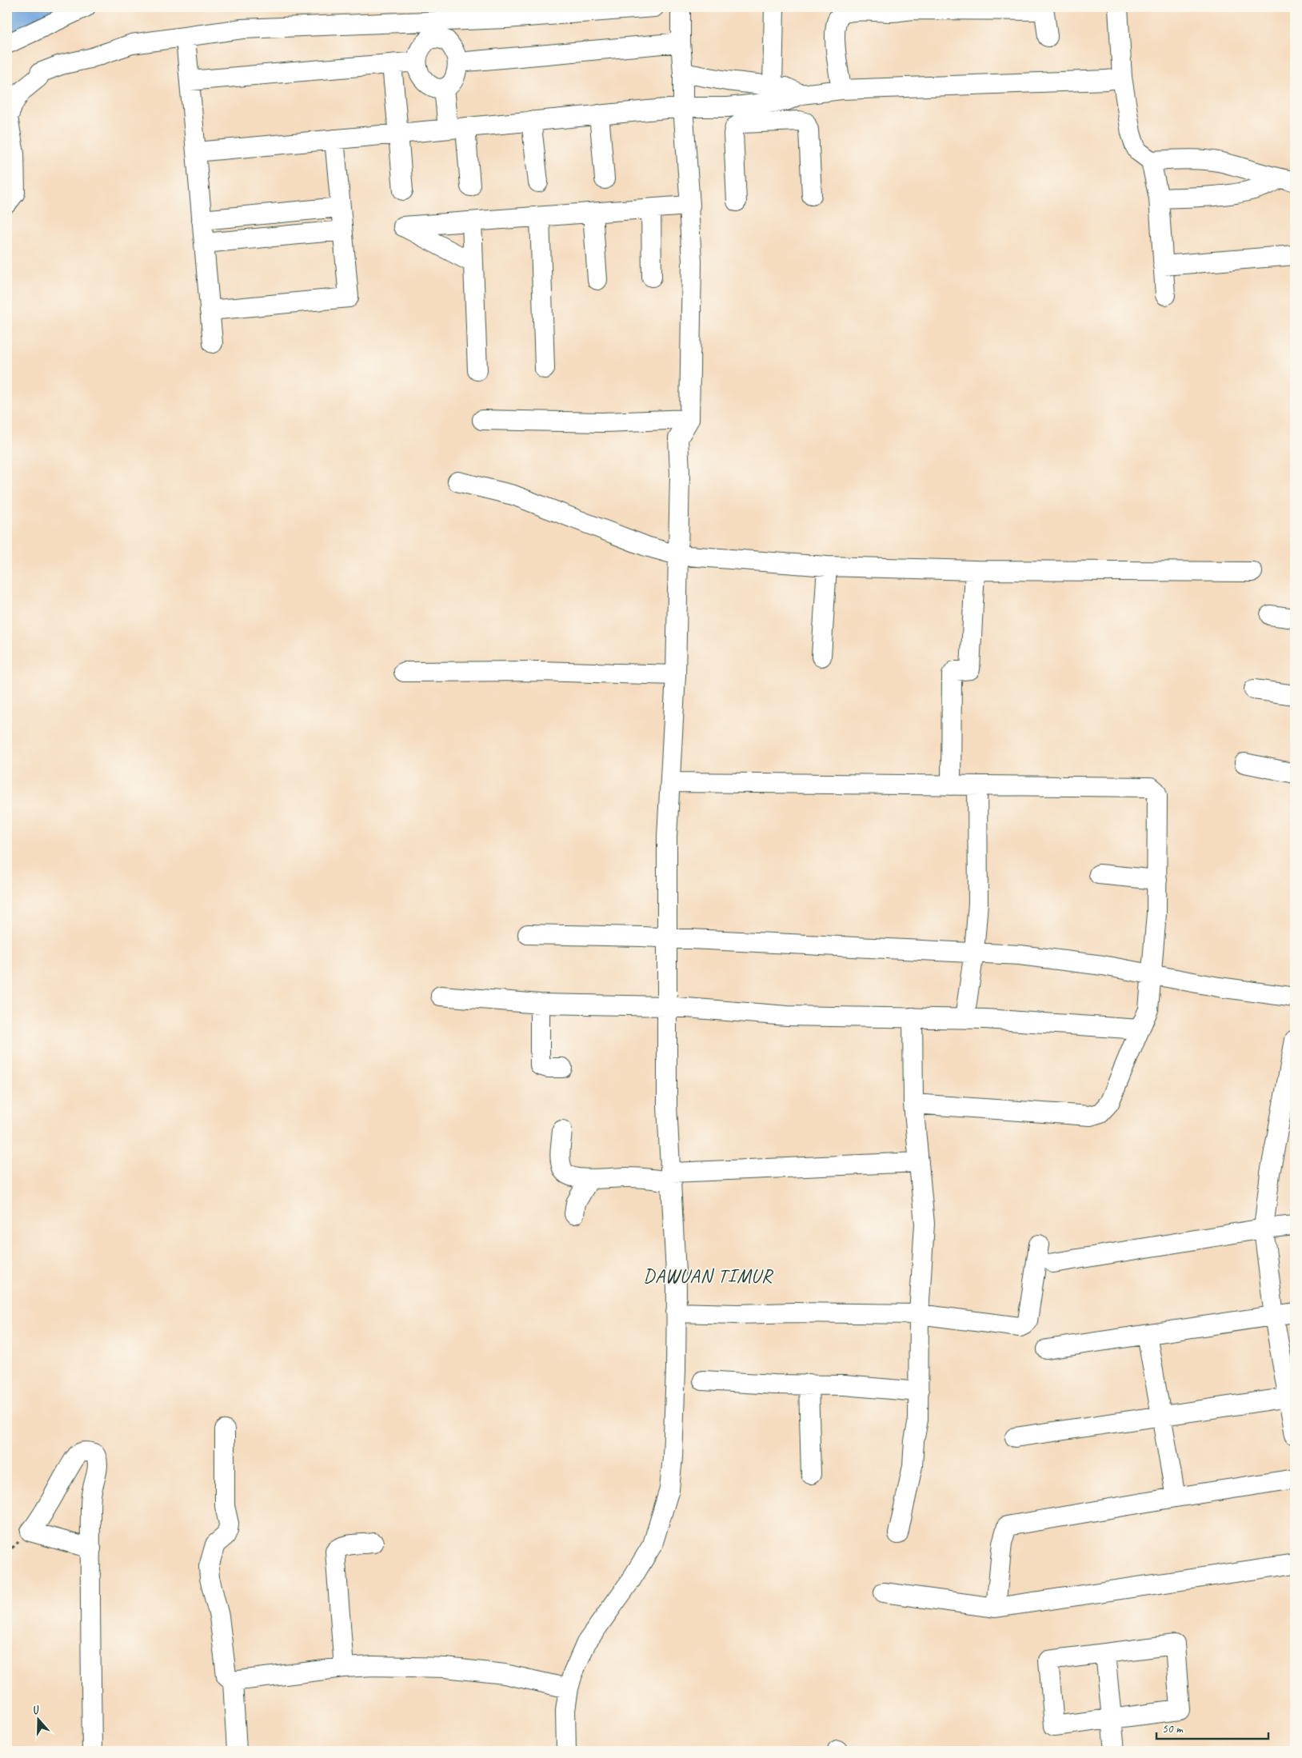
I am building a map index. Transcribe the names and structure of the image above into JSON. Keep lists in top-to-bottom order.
{
  "districts": ["DAWUAN TIMUR"],
  "scale_bar": "50 m",
  "north": "top"
}
